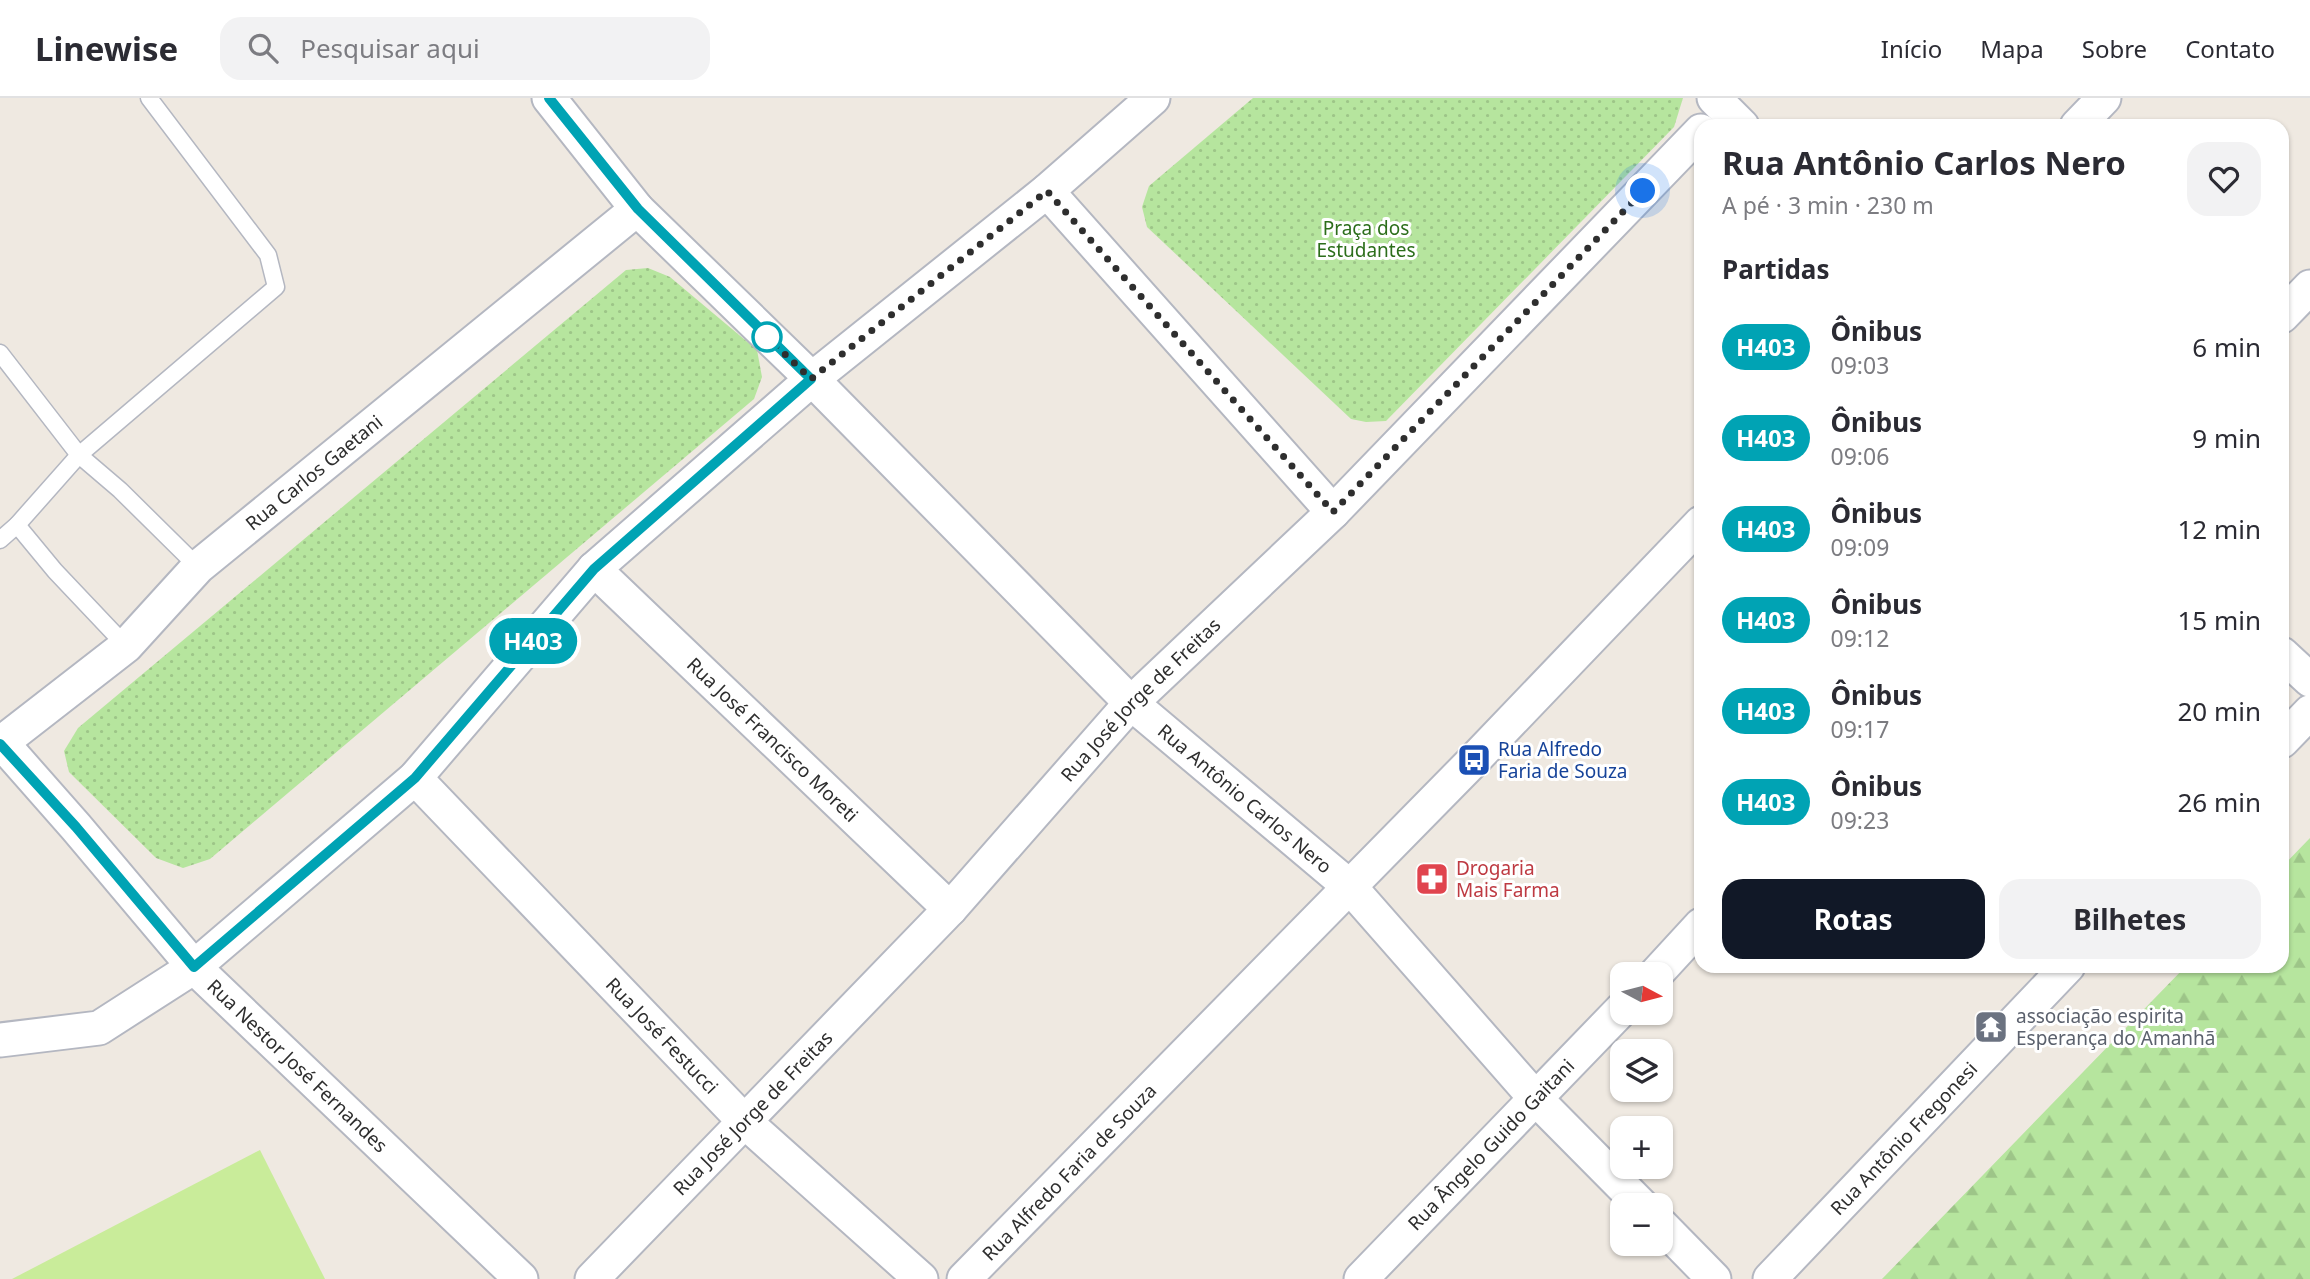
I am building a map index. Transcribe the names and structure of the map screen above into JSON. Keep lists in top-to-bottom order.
{
  "streets": {
    "street": [
      "Rua Carlos Gaetani",
      "Rua José Jorge de Freitas",
      "Rua José Francisco Moreti",
      "Rua Antônio Carlos Nero",
      "Rua José Festucci",
      "Rua Nestor José Fernandes",
      "Rua Antônio Fregonesi",
      "Rua Ângelo Guido Gaitani",
      "Rua Alfredo Faria de Souza"
    ]
  },
  "crossings": [
    ["Rua Carlos Gaetani", "Rua Antônio Carlos Nero"],
    ["Rua Carlos Gaetani", "Rua Nestor José Fernandes"],
    ["Rua José Jorge de Freitas", "Rua José Francisco Moreti"],
    ["Rua José Jorge de Freitas", "Rua Antônio Carlos Nero"],
    ["Rua José Jorge de Freitas", "Rua José Festucci"],
    ["Rua Antônio Carlos Nero", "Rua Ângelo Guido Gaitani"],
    ["Rua Antônio Carlos Nero", "Rua Alfredo Faria de Souza"]
  ],
  "parks": ["Praça dos Estudantes"],
  "places": {
    "bus stop": ["Rua Alfredo Faria de Souza"],
    "pharmacy": ["Drogaria Mais Farma"],
    "temple": ["associação espirita Esperança do Amanhã"]
  },
  "lines": ["bus line H403"],
  "north": "right",
  "page": {
    "header": "Linewise",
    "search": "Pesquisar aqui",
    "nav": [
      "Início",
      "Mapa",
      "Sobre",
      "Contato"
    ],
    "on_map": "H403",
    "heading": [
      ["Rua Antônio Carlos Nero", "A pé · 3 min · 230 m"],
      "Partidas"
    ],
    "list": [
      {
        "mark": "H403",
        "name": "Ônibus",
        "note": "09:03",
        "value": "6 min"
      },
      {
        "mark": "H403",
        "name": "Ônibus",
        "note": "09:06",
        "value": "9 min"
      },
      {
        "mark": "H403",
        "name": "Ônibus",
        "note": "09:09",
        "value": "12 min"
      },
      {
        "mark": "H403",
        "name": "Ônibus",
        "note": "09:12",
        "value": "15 min"
      },
      {
        "mark": "H403",
        "name": "Ônibus",
        "note": "09:17",
        "value": "20 min"
      },
      {
        "mark": "H403",
        "name": "Ônibus",
        "note": "09:23",
        "value": "26 min"
      }
    ],
    "buttons": ["Rotas", "Bilhetes"],
    "map_buttons": ["+", "−"]
  }
}
